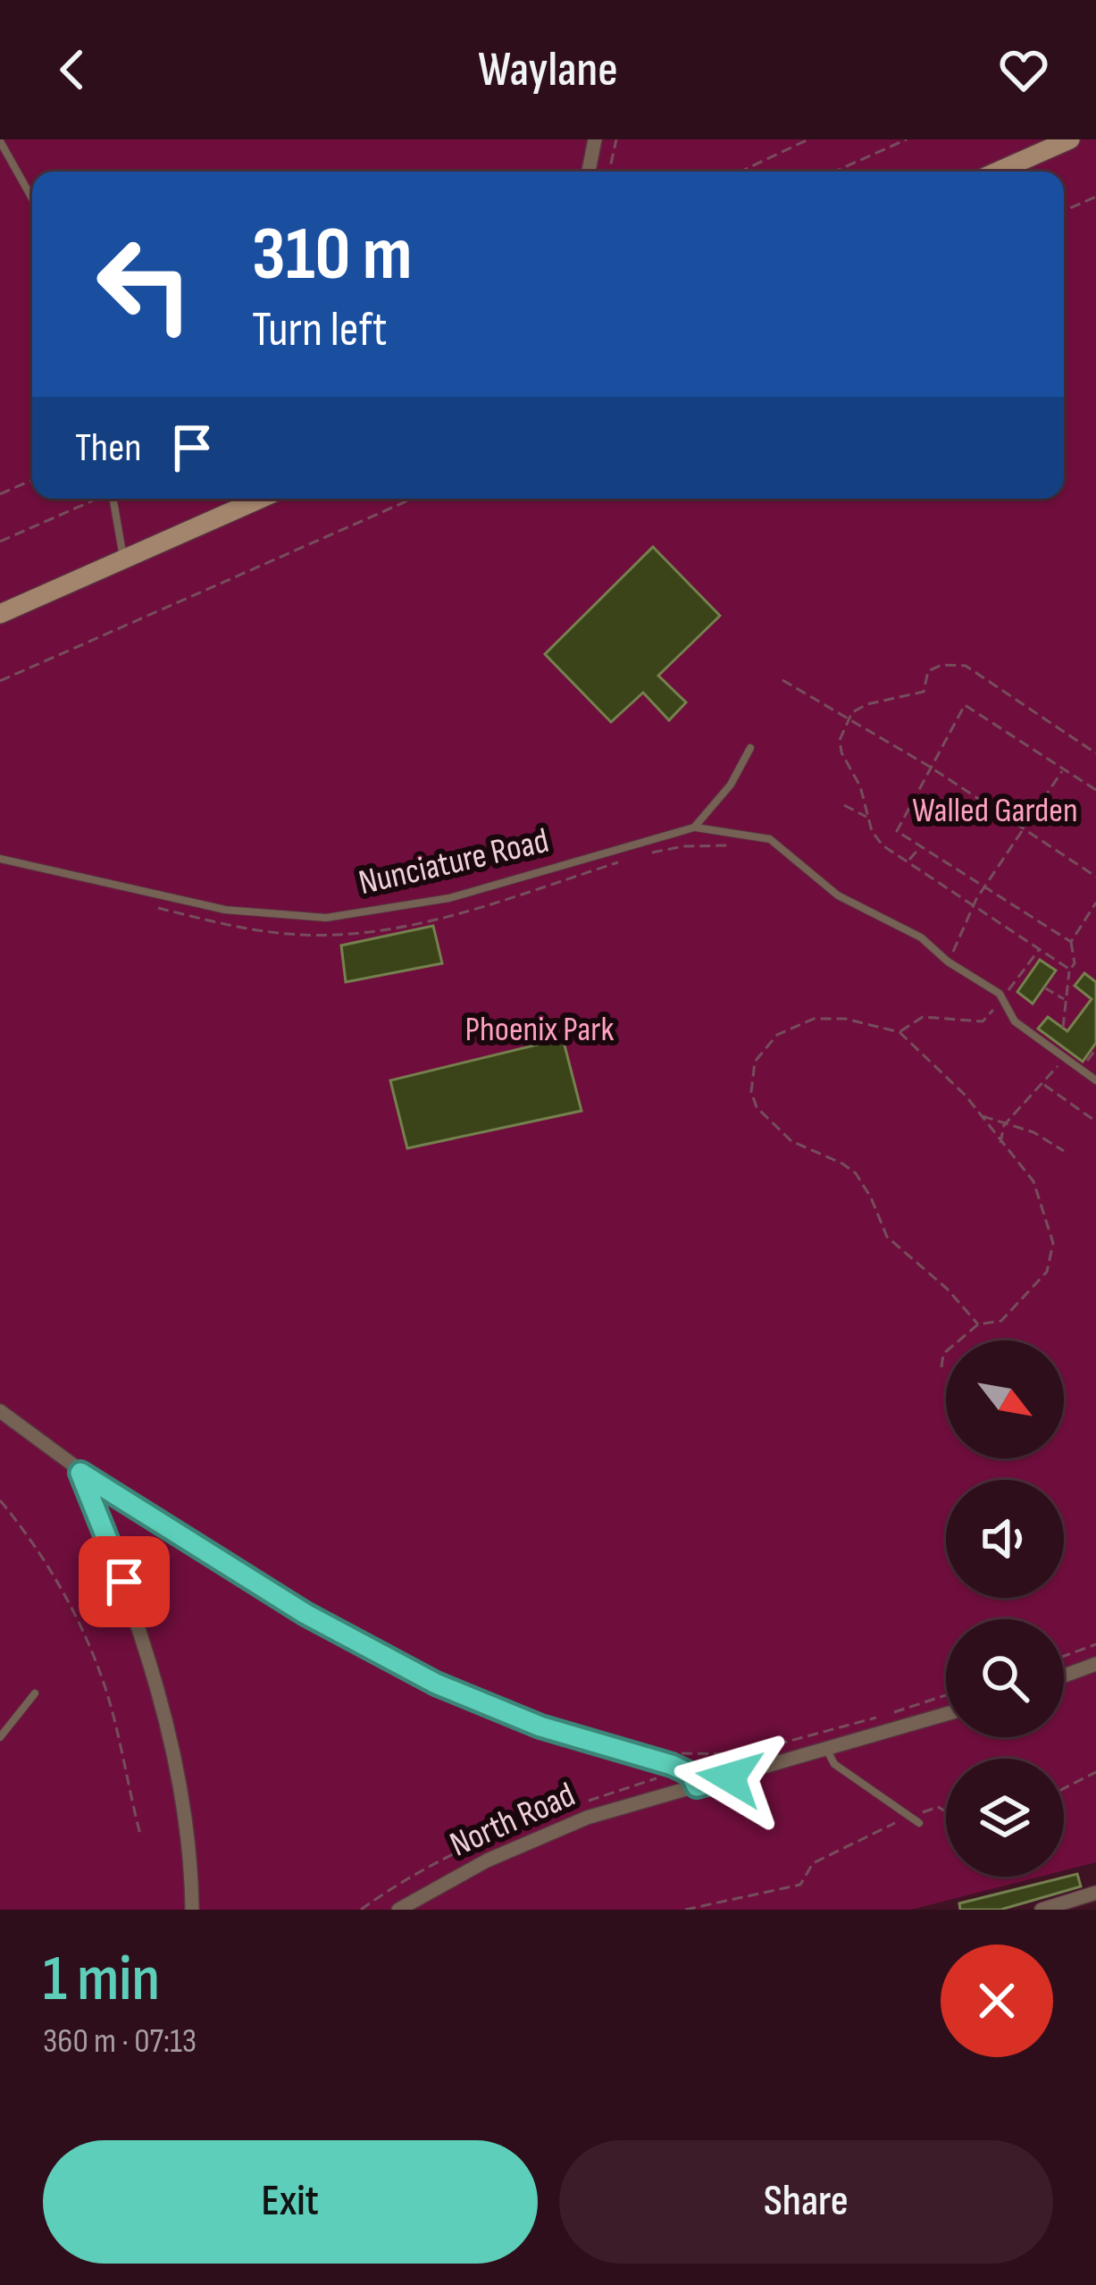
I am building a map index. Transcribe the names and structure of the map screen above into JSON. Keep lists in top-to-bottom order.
{
  "streets": {
    "street": ["North Road"],
    "lane": ["Nunciature Road"]
  },
  "parks": ["Walled Garden", "Phoenix Park"],
  "north": "bottom right",
  "page": {
    "header": "Waylane",
    "turn": ["310 m", "Turn left"],
    "then": "Then",
    "heading": ["1 min", "360 m · 07:13"],
    "buttons": ["Exit", "Share"]
  }
}
